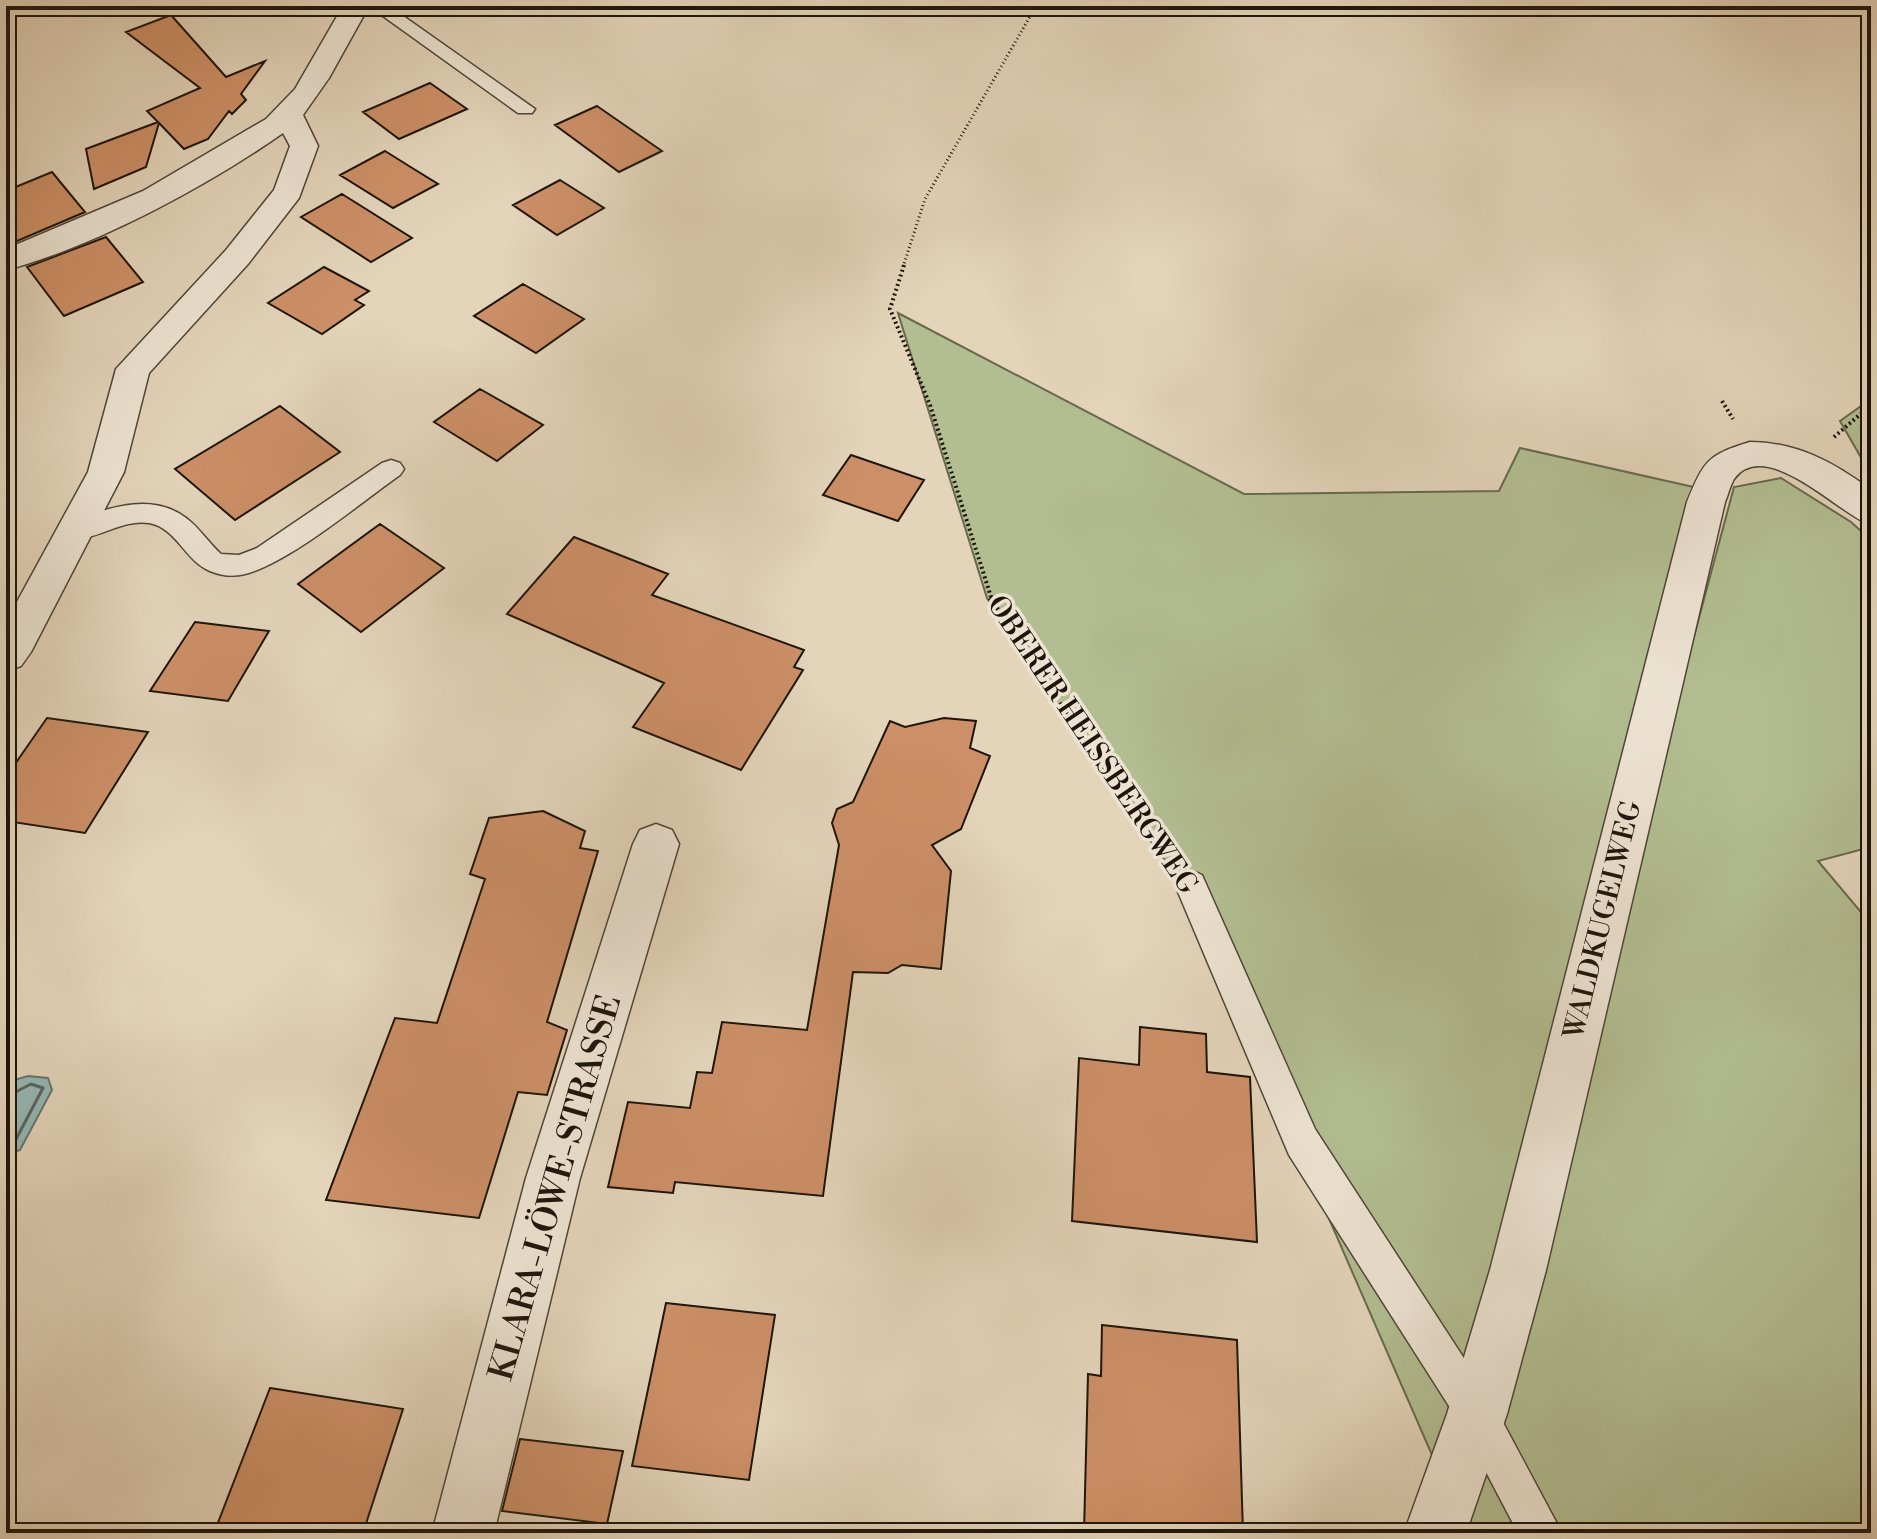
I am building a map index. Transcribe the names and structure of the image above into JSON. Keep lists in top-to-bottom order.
{
  "streets": {
    "street": ["WALDKUGELWEG", "KLARA-LÖWE-STRASSE"],
    "lane": ["OBERER HEISSBERGWEG"]
  },
  "crossings": [
    ["OBERER HEISSBERGWEG", "WALDKUGELWEG"]
  ]
}
